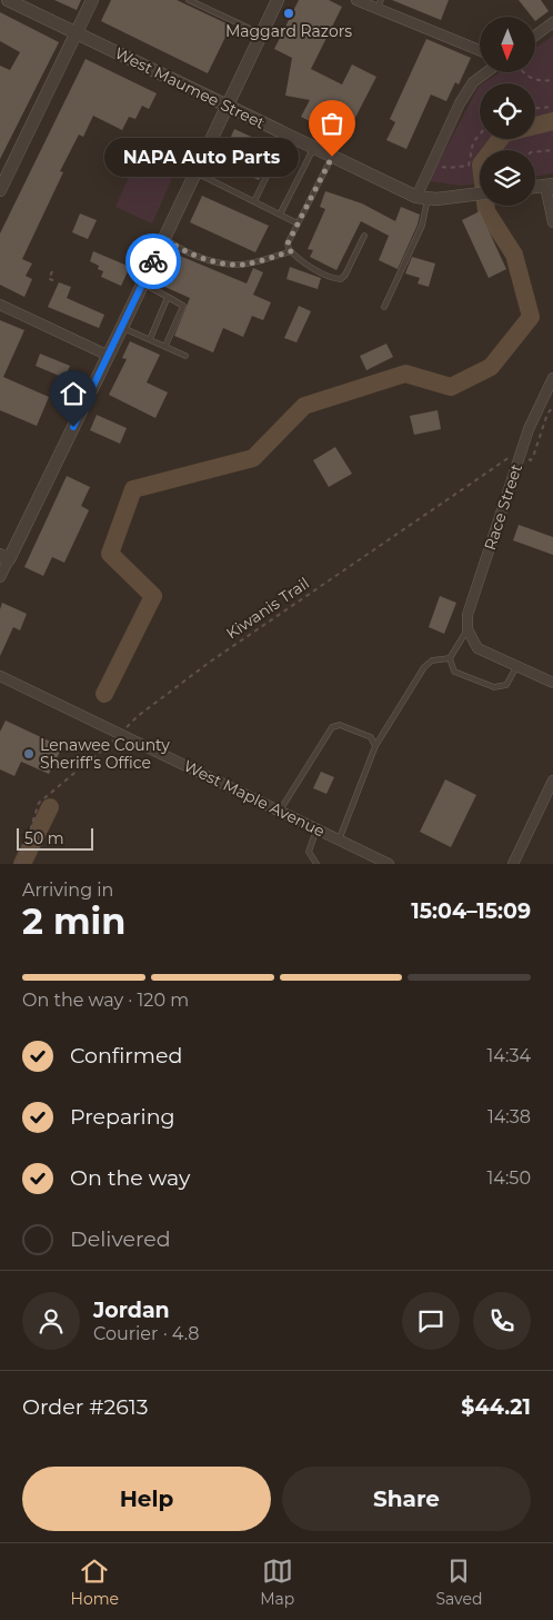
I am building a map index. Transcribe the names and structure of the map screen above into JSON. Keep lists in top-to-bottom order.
{
  "streets": {
    "street": ["West Maumee Street", "Race Street", "West Maple Avenue"],
    "path": ["Kiwanis Trail"]
  },
  "crossings": [
    ["Race Street", "Kiwanis Trail"],
    ["Kiwanis Trail", "West Maple Avenue"]
  ],
  "places": ["Maggard Razors", "NAPA Auto Parts", "Lenawee County Sheriff's Office"],
  "scale_bar": "50 m",
  "north": "bottom",
  "page": {
    "bubble": "NAPA Auto Parts",
    "scale": "50 m",
    "heading": ["2 min", "Arriving in", "15:04–15:09"],
    "panel": [
      "Jordan",
      "Courier · 4.8",
      "Order #2613",
      "$44.21"
    ],
    "bar": "On the way · 120 m",
    "list": [
      ["Confirmed", "14:34"],
      ["Preparing", "14:38"],
      ["On the way", "14:50"],
      "Delivered"
    ],
    "buttons": ["Help", "Share"],
    "tabs": ["Home", "Map", "Saved"]
  }
}
